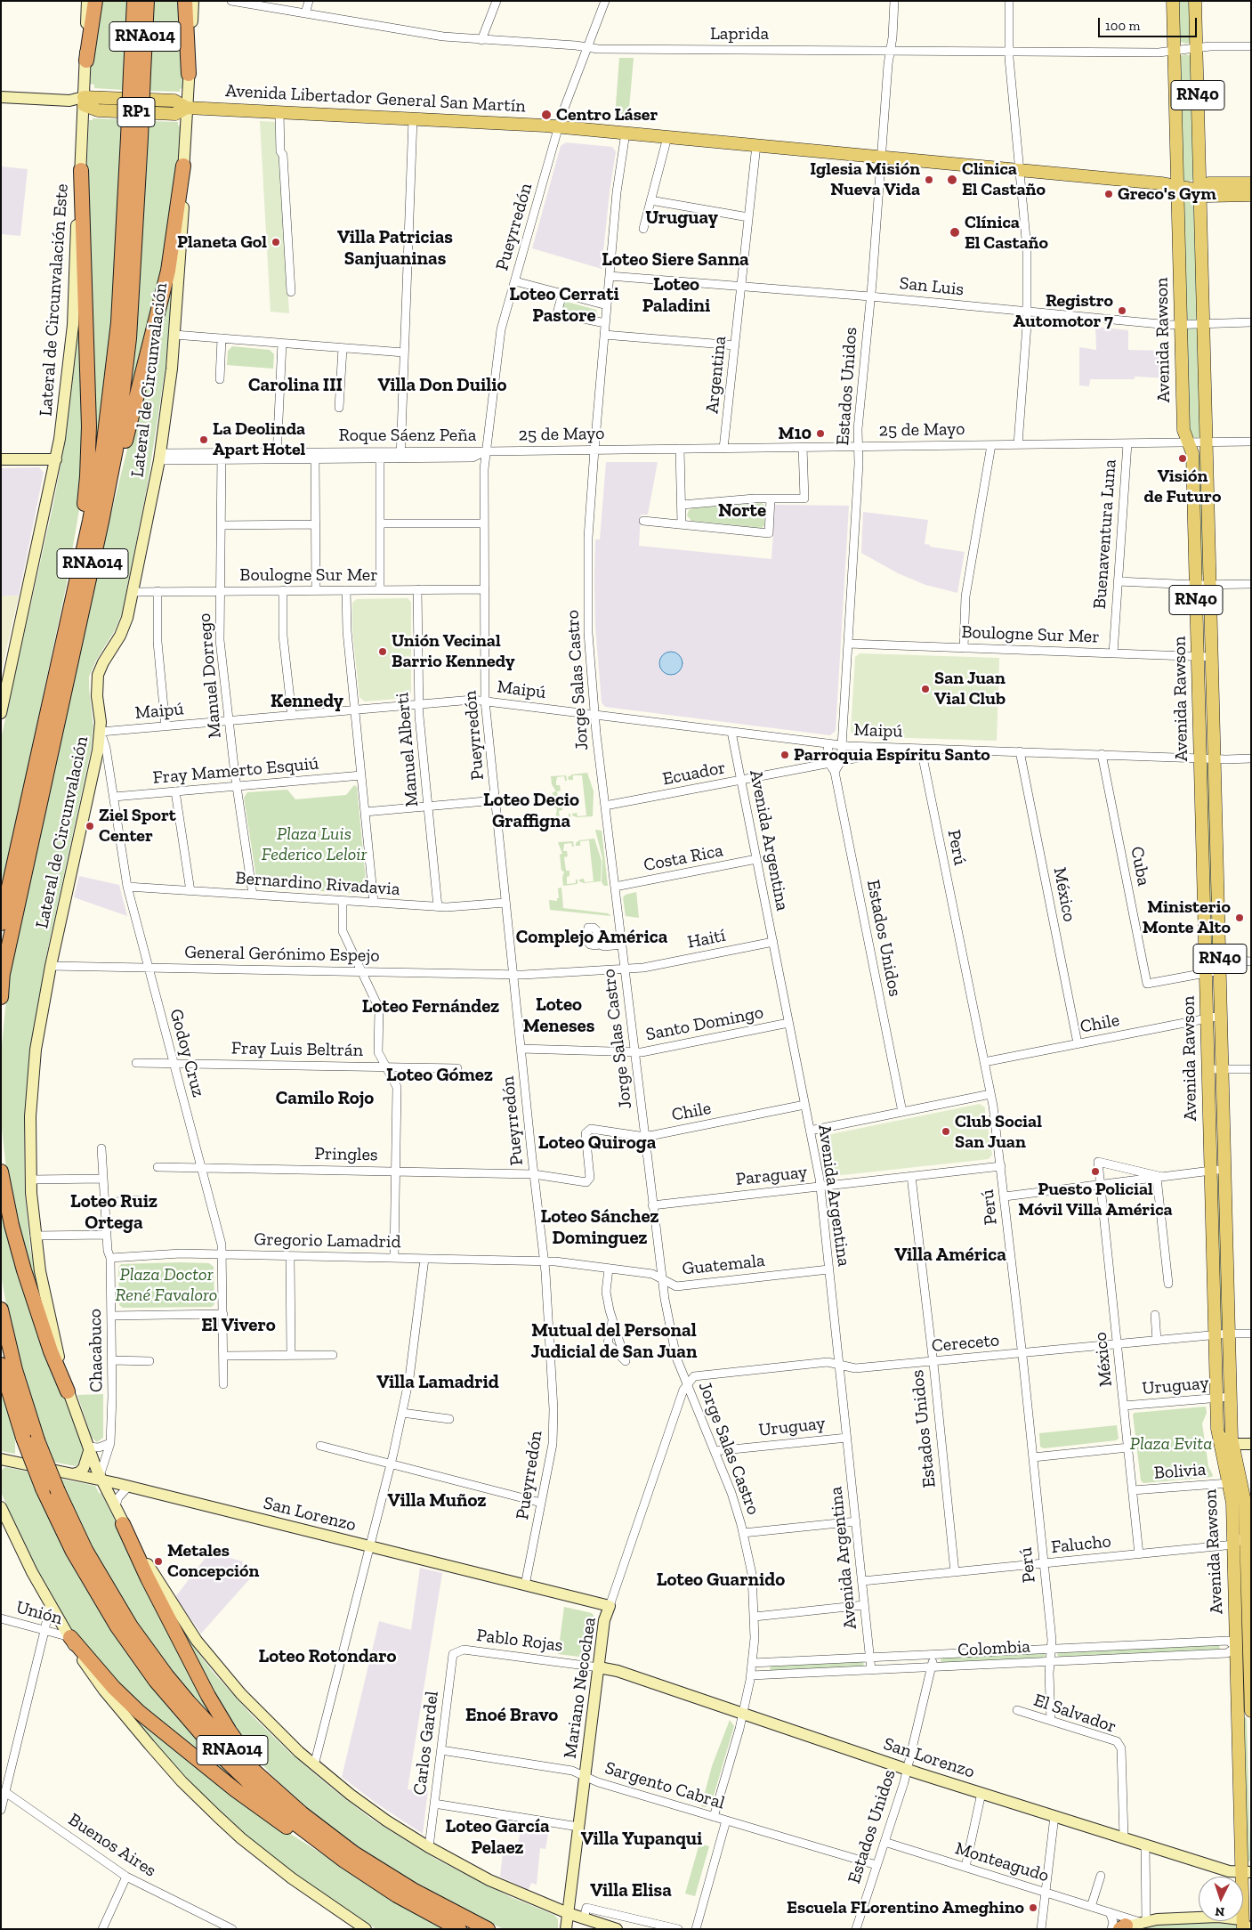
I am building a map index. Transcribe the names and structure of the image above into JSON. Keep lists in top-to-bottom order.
{
  "streets": {
    "highway": ["RNA014"],
    "main road": [
      "RN40",
      "Avenida Libertador General San Martín",
      "RP1",
      "Avenida Rawson"
    ],
    "street": [
      "Laprida",
      "Pueyrredón",
      "San Luis",
      "Lateral de Circunvalación Este",
      "Argentina",
      "Lateral de Circunvalación",
      "Estados Unidos",
      "25 de Mayo",
      "Roque Sáenz Peña",
      "Buenaventura Luna",
      "Boulogne Sur Mer",
      "Manuel Dorrego",
      "Jorge Salas Castro",
      "Maipú",
      "Manuel Alberti",
      "Fray Mamerto Esquiú",
      "Ecuador",
      "Avenida Argentina",
      "Perú",
      "Costa Rica",
      "Cuba",
      "Bernardino Rivadavia",
      "México",
      "Haití",
      "General Gerónimo Espejo",
      "Santo Domingo",
      "Chile",
      "Fray Luis Beltrán",
      "Godoy Cruz",
      "Pringles",
      "Paraguay",
      "Gregorio Lamadrid",
      "Guatemala",
      "Cereceto",
      "Chacabuco",
      "Uruguay",
      "Bolivia",
      "San Lorenzo",
      "Falucho",
      "Unión",
      "Pablo Rojas",
      "Colombia",
      "Mariano Necochea",
      "El Salvador",
      "Carlos Gardel",
      "Sargento Cabral",
      "Buenos Aires",
      "Monteagudo"
    ]
  },
  "crossings": [
    ["Laprida", "Pueyrredón"],
    ["Laprida", "Avenida Rawson"],
    ["Laprida", "Estados Unidos"],
    ["Avenida Libertador General San Martín", "Pueyrredón"],
    ["Avenida Libertador General San Martín", "Lateral de Circunvalación Este"],
    ["Avenida Libertador General San Martín", "Avenida Rawson"],
    ["Avenida Libertador General San Martín", "Argentina"],
    ["Avenida Libertador General San Martín", "Lateral de Circunvalación"],
    ["Avenida Libertador General San Martín", "Estados Unidos"],
    ["Avenida Libertador General San Martín", "Jorge Salas Castro"],
    ["Pueyrredón", "25 de Mayo"],
    ["Pueyrredón", "Roque Sáenz Peña"],
    ["Pueyrredón", "Boulogne Sur Mer"],
    ["Pueyrredón", "Maipú"],
    ["Pueyrredón", "Bernardino Rivadavia"],
    ["Pueyrredón", "Haití"],
    ["Pueyrredón", "General Gerónimo Espejo"],
    ["Pueyrredón", "Santo Domingo"],
    ["Pueyrredón", "Chile"],
    ["Pueyrredón", "Pringles"],
    ["Pueyrredón", "Gregorio Lamadrid"],
    ["Pueyrredón", "Guatemala"],
    ["Pueyrredón", "San Lorenzo"],
    ["San Luis", "Avenida Rawson"],
    ["San Luis", "Argentina"],
    ["San Luis", "Estados Unidos"],
    ["San Luis", "Jorge Salas Castro"],
    ["Avenida Rawson", "25 de Mayo"],
    ["Avenida Rawson", "Boulogne Sur Mer"],
    ["Avenida Rawson", "Maipú"],
    ["Avenida Rawson", "Cuba"],
    ["Avenida Rawson", "Chile"],
    ["Avenida Rawson", "Cereceto"],
    ["Avenida Rawson", "Uruguay"],
    ["Avenida Rawson", "Bolivia"],
    ["Avenida Rawson", "San Lorenzo"],
    ["Avenida Rawson", "Falucho"],
    ["Avenida Rawson", "Colombia"],
    ["Argentina", "25 de Mayo"],
    ["Lateral de Circunvalación", "Roque Sáenz Peña"],
    ["Lateral de Circunvalación", "Boulogne Sur Mer"],
    ["Lateral de Circunvalación", "Maipú"],
    ["Lateral de Circunvalación", "General Gerónimo Espejo"],
    ["Lateral de Circunvalación", "Godoy Cruz"],
    ["Lateral de Circunvalación", "Chacabuco"],
    ["Lateral de Circunvalación", "San Lorenzo"],
    ["Lateral de Circunvalación", "Mariano Necochea"],
    ["Lateral de Circunvalación", "Carlos Gardel"],
    ["Estados Unidos", "25 de Mayo"],
    ["Estados Unidos", "Boulogne Sur Mer"],
    ["Estados Unidos", "Maipú"],
    ["Estados Unidos", "Ecuador"],
    ["Estados Unidos", "Paraguay"],
    ["Estados Unidos", "Cereceto"],
    ["Estados Unidos", "San Lorenzo"],
    ["Estados Unidos", "Falucho"],
    ["Estados Unidos", "Colombia"],
    ["Estados Unidos", "Sargento Cabral"],
    ["Estados Unidos", "Monteagudo"],
    ["25 de Mayo", "Roque Sáenz Peña"],
    ["25 de Mayo", "Buenaventura Luna"],
    ["25 de Mayo", "Jorge Salas Castro"],
    ["Roque Sáenz Peña", "Manuel Dorrego"],
    ["Buenaventura Luna", "Boulogne Sur Mer"],
    ["Boulogne Sur Mer", "Manuel Dorrego"],
    ["Boulogne Sur Mer", "Manuel Alberti"],
    ["Manuel Dorrego", "Maipú"],
    ["Manuel Dorrego", "Fray Mamerto Esquiú"],
    ["Manuel Dorrego", "Bernardino Rivadavia"],
    ["Jorge Salas Castro", "Maipú"],
    ["Jorge Salas Castro", "Ecuador"],
    ["Jorge Salas Castro", "Costa Rica"],
    ["Jorge Salas Castro", "Haití"],
    ["Jorge Salas Castro", "Santo Domingo"],
    ["Jorge Salas Castro", "Chile"],
    ["Jorge Salas Castro", "Paraguay"],
    ["Jorge Salas Castro", "Guatemala"],
    ["Jorge Salas Castro", "Cereceto"],
    ["Jorge Salas Castro", "Uruguay"],
    ["Jorge Salas Castro", "San Lorenzo"],
    ["Jorge Salas Castro", "Colombia"],
    ["Jorge Salas Castro", "Mariano Necochea"],
    ["Jorge Salas Castro", "Sargento Cabral"],
    ["Maipú", "Manuel Alberti"],
    ["Maipú", "Ecuador"],
    ["Maipú", "Avenida Argentina"],
    ["Maipú", "Perú"],
    ["Maipú", "Cuba"],
    ["Maipú", "México"],
    ["Maipú", "Godoy Cruz"],
    ["Manuel Alberti", "Bernardino Rivadavia"],
    ["Fray Mamerto Esquiú", "Godoy Cruz"],
    ["Ecuador", "Avenida Argentina"],
    ["Avenida Argentina", "Costa Rica"],
    ["Avenida Argentina", "Haití"],
    ["Avenida Argentina", "Santo Domingo"],
    ["Avenida Argentina", "Chile"],
    ["Avenida Argentina", "Paraguay"],
    ["Avenida Argentina", "Guatemala"],
    ["Avenida Argentina", "Cereceto"],
    ["Avenida Argentina", "Uruguay"],
    ["Avenida Argentina", "Falucho"],
    ["Avenida Argentina", "Colombia"],
    ["Perú", "Chile"],
    ["Perú", "Paraguay"],
    ["Perú", "Cereceto"],
    ["Perú", "Falucho"],
    ["Perú", "Colombia"],
    ["Perú", "El Salvador"],
    ["Bernardino Rivadavia", "Godoy Cruz"],
    ["México", "Chile"],
    ["México", "Cereceto"],
    ["México", "Uruguay"],
    ["México", "Bolivia"],
    ["México", "Falucho"],
    ["Haití", "General Gerónimo Espejo"],
    ["General Gerónimo Espejo", "Godoy Cruz"],
    ["Chile", "Pringles"],
    ["Fray Luis Beltrán", "Godoy Cruz"],
    ["Godoy Cruz", "Pringles"],
    ["Godoy Cruz", "Gregorio Lamadrid"],
    ["Gregorio Lamadrid", "Guatemala"],
    ["Gregorio Lamadrid", "Chacabuco"],
    ["Cereceto", "Mariano Necochea"],
    ["Chacabuco", "San Lorenzo"],
    ["San Lorenzo", "Pablo Rojas"],
    ["San Lorenzo", "Mariano Necochea"],
    ["San Lorenzo", "El Salvador"],
    ["Pablo Rojas", "Mariano Necochea"],
    ["Pablo Rojas", "Carlos Gardel"],
    ["Mariano Necochea", "Sargento Cabral"],
    ["Carlos Gardel", "Sargento Cabral"]
  ],
  "districts": [
    "Uruguay",
    "Villa Patricias Sanjuaninas",
    "Loteo Siere Sanna",
    "Loteo Paladini",
    "Loteo Cerrati Pastore",
    "Carolina III",
    "Villa Don Duilio",
    "Norte",
    "Kennedy",
    "Loteo Decio Graffigna",
    "Complejo América",
    "Loteo Meneses",
    "Loteo Fernández",
    "Loteo Gómez",
    "Camilo Rojo",
    "Loteo Quiroga",
    "Loteo Ruiz Ortega",
    "Loteo Sánchez Dominguez",
    "Villa América",
    "El Vivero",
    "Mutual del Personal Judicial de San Juan",
    "Villa Lamadrid",
    "Villa Muñoz",
    "Loteo Guarnido",
    "Loteo Rotondaro",
    "Enoé Bravo",
    "Loteo García Pelaez",
    "Villa Yupanqui",
    "Villa Elisa"
  ],
  "parks": ["Plaza Luis Federico Leloir", "Plaza Doctor René Favaloro", "Plaza Evita"],
  "places": [
    "Centro Láser",
    "Iglesia Misión Nueva Vida",
    "Clinica El Castaño",
    "Greco's Gym",
    "Clínica El Castaño",
    "Planeta Gol",
    "Registro Automotor 7",
    "M10",
    "La Deolinda Apart Hotel",
    "Visión de Futuro",
    "Unión Vecinal Barrio Kennedy",
    "San Juan Vial Club",
    "Parroquia Espíritu Santo",
    "Ziel Sport Center",
    "Ministerio Monte Alto",
    "Club Social San Juan",
    "Puesto Policial Móvil Villa América",
    "Metales Concepción",
    "Escuela FLorentino Ameghino"
  ],
  "scale_bar": "100 m",
  "north": "bottom"
}
